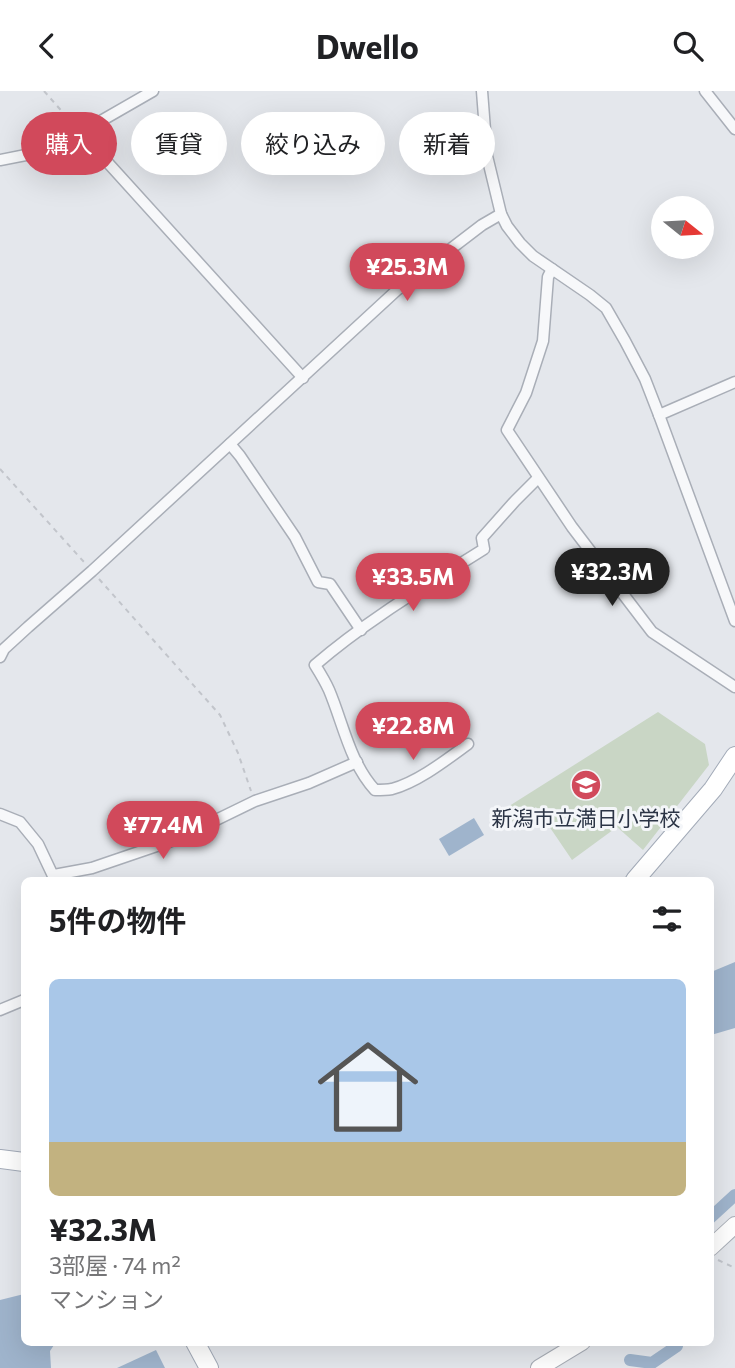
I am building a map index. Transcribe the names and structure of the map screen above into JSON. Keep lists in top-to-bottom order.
{
  "places": {
    "school or university": ["新潟市立満日小学校"]
  },
  "north": "right",
  "page": {
    "header": "Dwello",
    "chip": [
      "購入",
      "賃貸",
      "絞り込み",
      "新着"
    ],
    "price": [
      "¥25.3M",
      "¥32.3M",
      "¥33.5M",
      "¥22.8M",
      "¥77.4M"
    ],
    "heading": "5件の物件",
    "list": [
      {
        "name": "¥32.3M",
        "note": "3部屋 · 74 m² · マンション"
      }
    ]
  }
}
